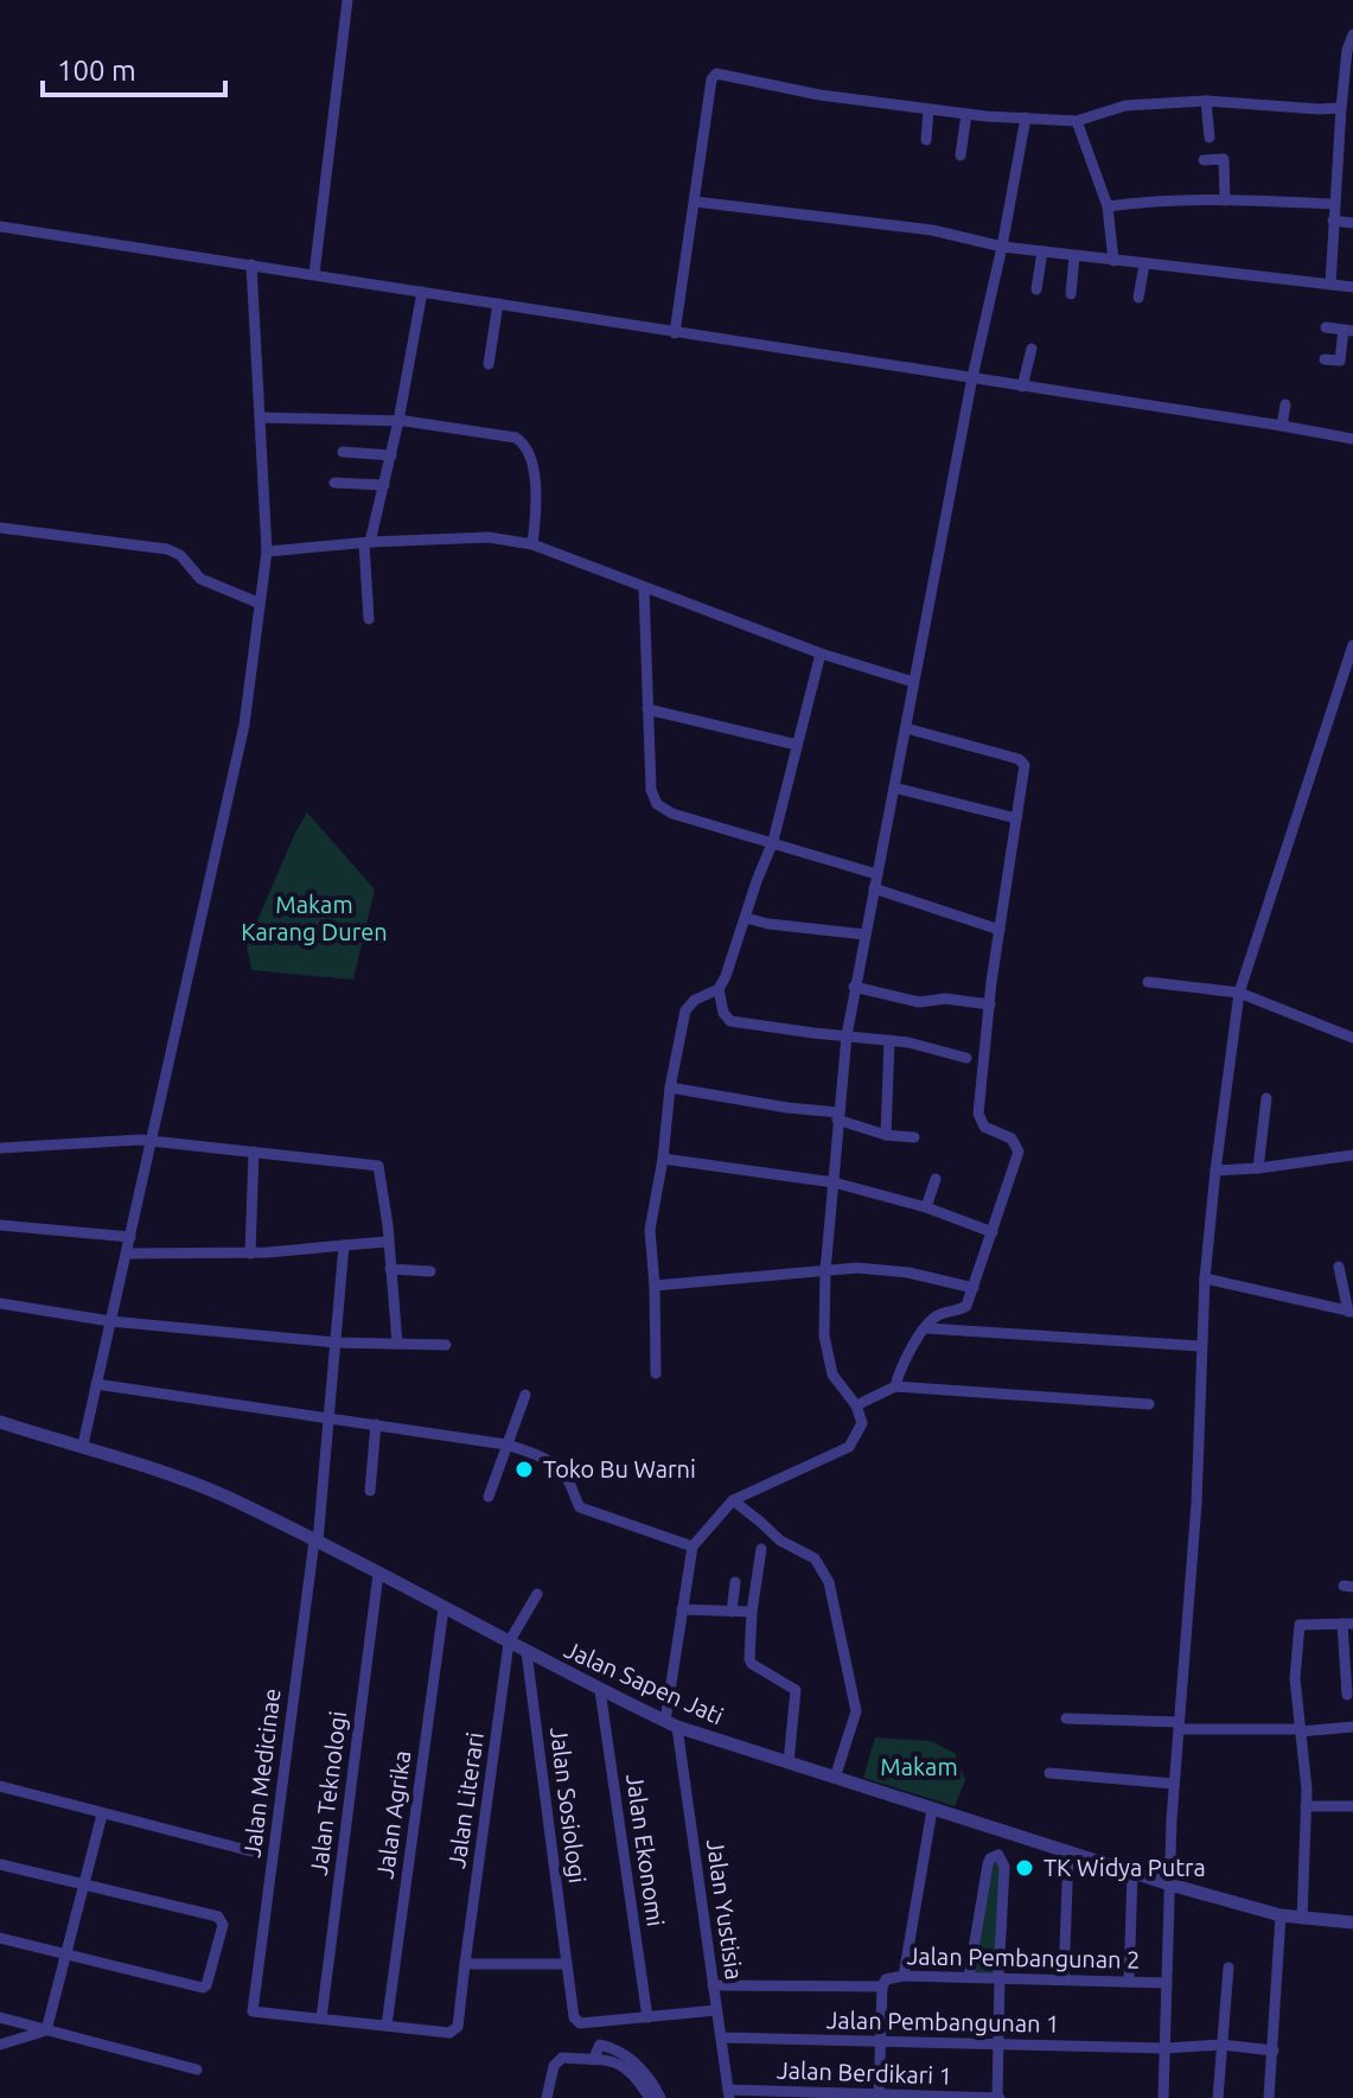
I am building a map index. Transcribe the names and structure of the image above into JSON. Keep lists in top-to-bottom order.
{
  "streets": {
    "street": [
      "Jalan Sapen Jati",
      "Jalan Medicinae",
      "Jalan Teknologi",
      "Jalan Literari",
      "Jalan Sosiologi",
      "Jalan Agrika",
      "Jalan Ekonomi",
      "Jalan Yustisia",
      "Jalan Pembangunan 2",
      "Jalan Pembangunan 1",
      "Jalan Berdikari 1"
    ]
  },
  "crossings": [
    ["Jalan Sapen Jati", "Jalan Medicinae"],
    ["Jalan Sapen Jati", "Jalan Teknologi"],
    ["Jalan Sapen Jati", "Jalan Literari"],
    ["Jalan Sapen Jati", "Jalan Sosiologi"],
    ["Jalan Sapen Jati", "Jalan Agrika"],
    ["Jalan Sapen Jati", "Jalan Ekonomi"],
    ["Jalan Sapen Jati", "Jalan Yustisia"],
    ["Jalan Medicinae", "Jalan Teknologi"],
    ["Jalan Literari", "Jalan Agrika"],
    ["Jalan Sosiologi", "Jalan Ekonomi"],
    ["Jalan Yustisia", "Jalan Pembangunan 2"],
    ["Jalan Yustisia", "Jalan Pembangunan 1"],
    ["Jalan Yustisia", "Jalan Berdikari 1"]
  ],
  "parks": ["Makam Karang Duren", "Makam"],
  "places": ["Toko Bu Warni", "TK Widya Putra"],
  "scale_bar": "100 m"
}
